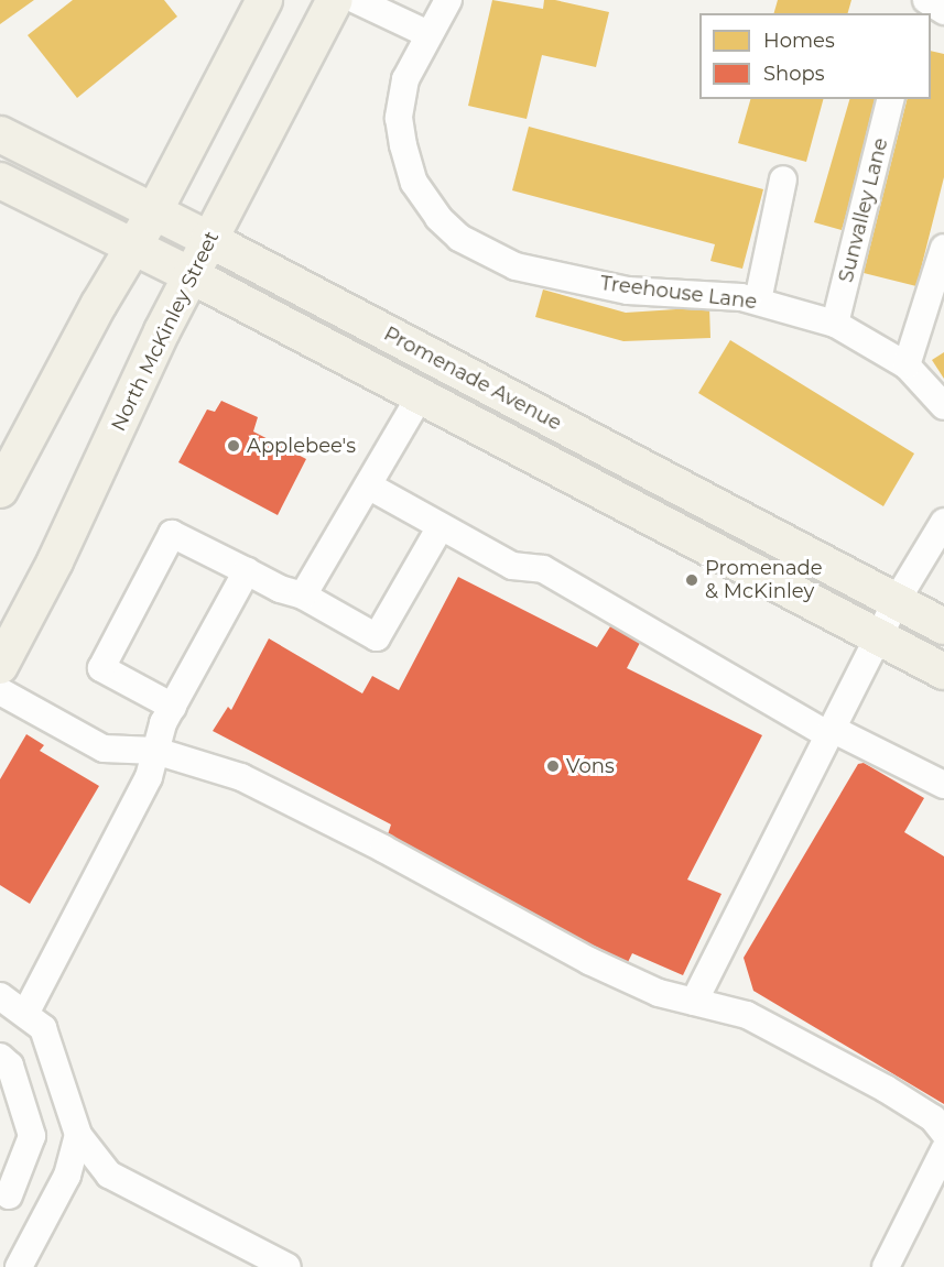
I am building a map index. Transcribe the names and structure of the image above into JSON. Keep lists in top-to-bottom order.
{
  "streets": {
    "main road": ["North McKinley Street", "Promenade Avenue"],
    "street": ["Sunvalley Lane", "Treehouse Lane"]
  },
  "crossings": [
    ["Sunvalley Lane", "Treehouse Lane"],
    ["North McKinley Street", "Promenade Avenue"]
  ],
  "places": ["Applebee's", "Promenade & McKinley", "Vons"],
  "legend": ["Homes", "Shops"]
}
